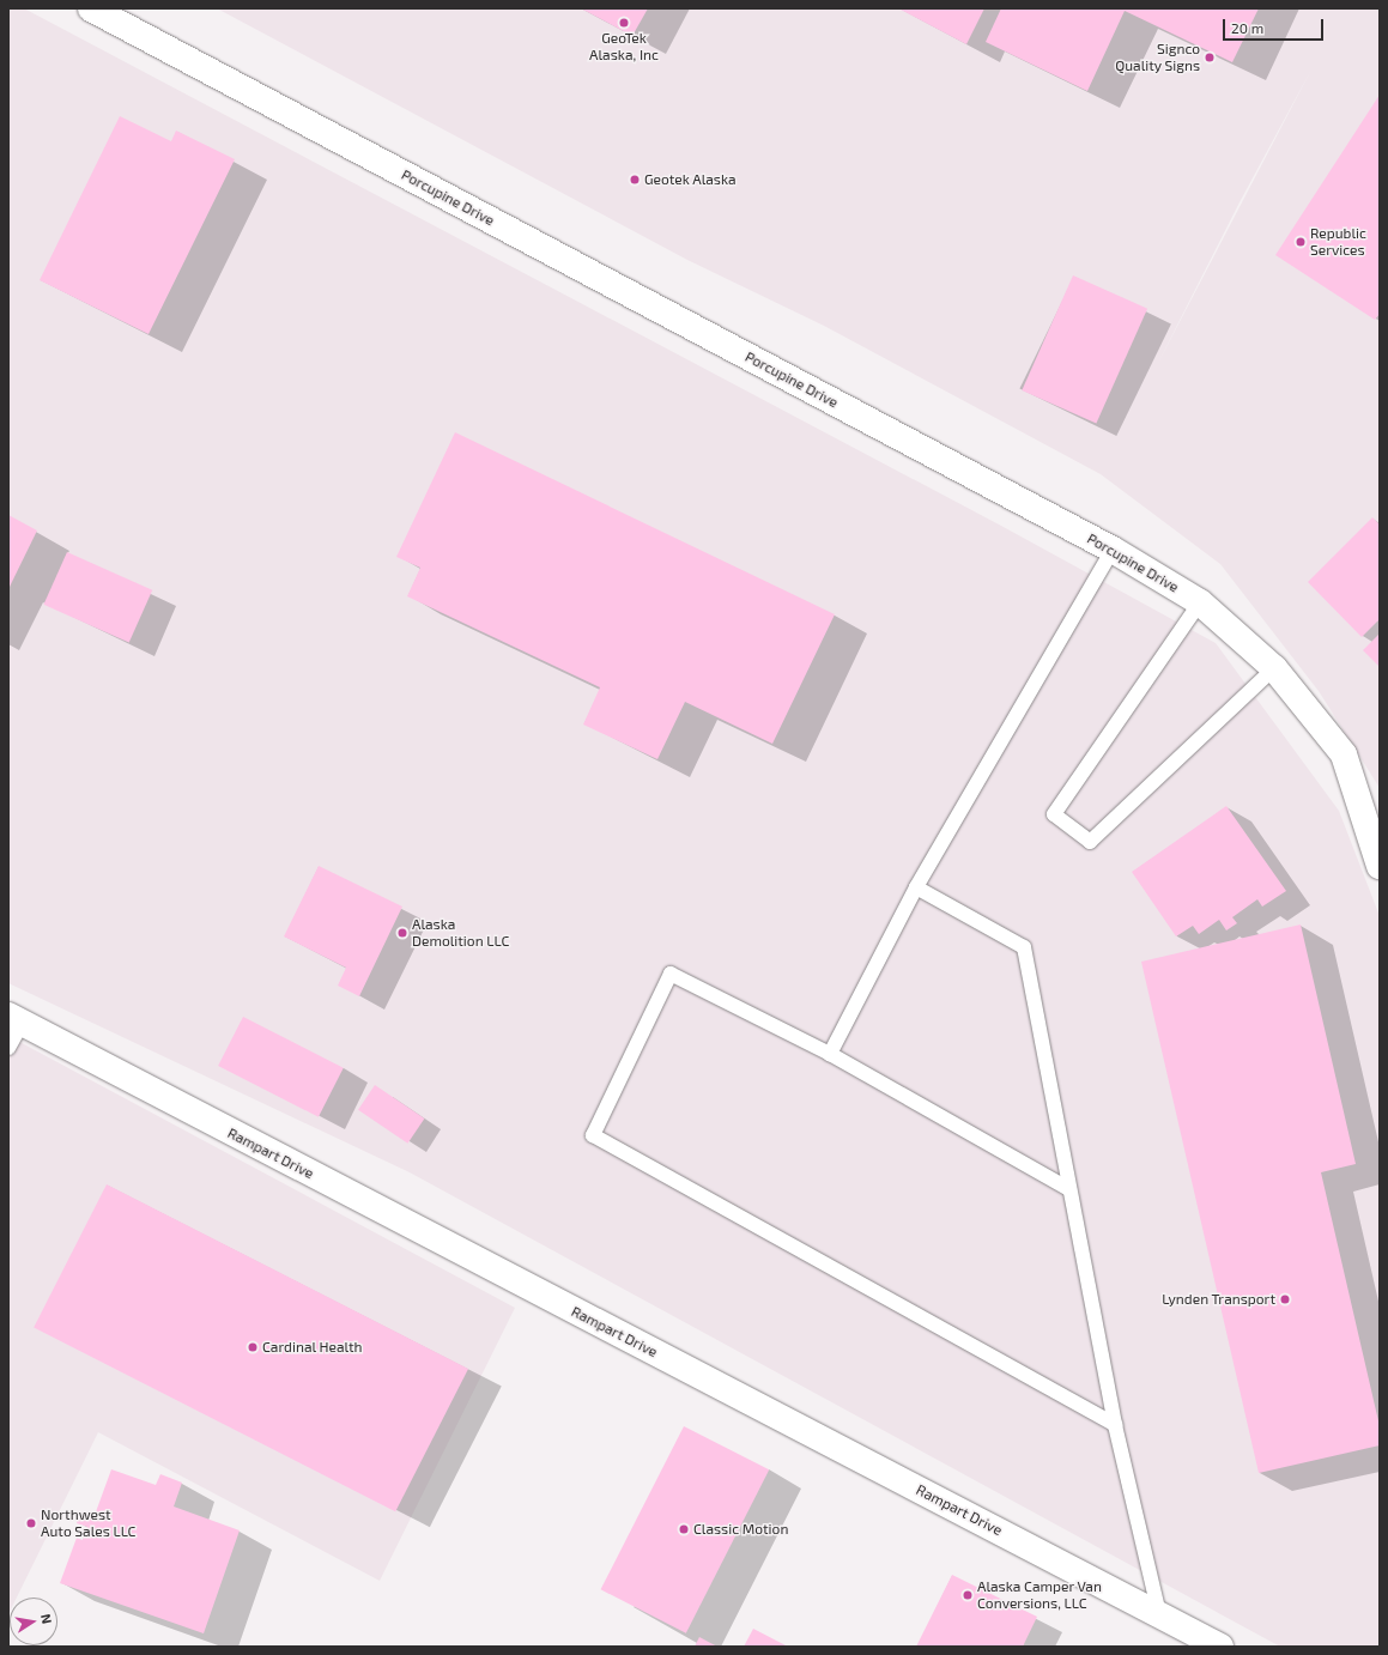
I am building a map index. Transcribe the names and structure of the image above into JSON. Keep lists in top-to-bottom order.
{
  "streets": {
    "street": ["Porcupine Drive", "Rampart Drive"]
  },
  "places": [
    "GeoTek Alaska, Inc",
    "Signco Quality Signs",
    "Geotek Alaska",
    "Republic Services",
    "Alaska Demolition LLC",
    "Lynden Transport",
    "Cardinal Health",
    "Northwest Auto Sales LLC",
    "Classic Motion",
    "Alaska Camper Van Conversions, LLC"
  ],
  "scale_bar": "20 m",
  "north": "right"
}
